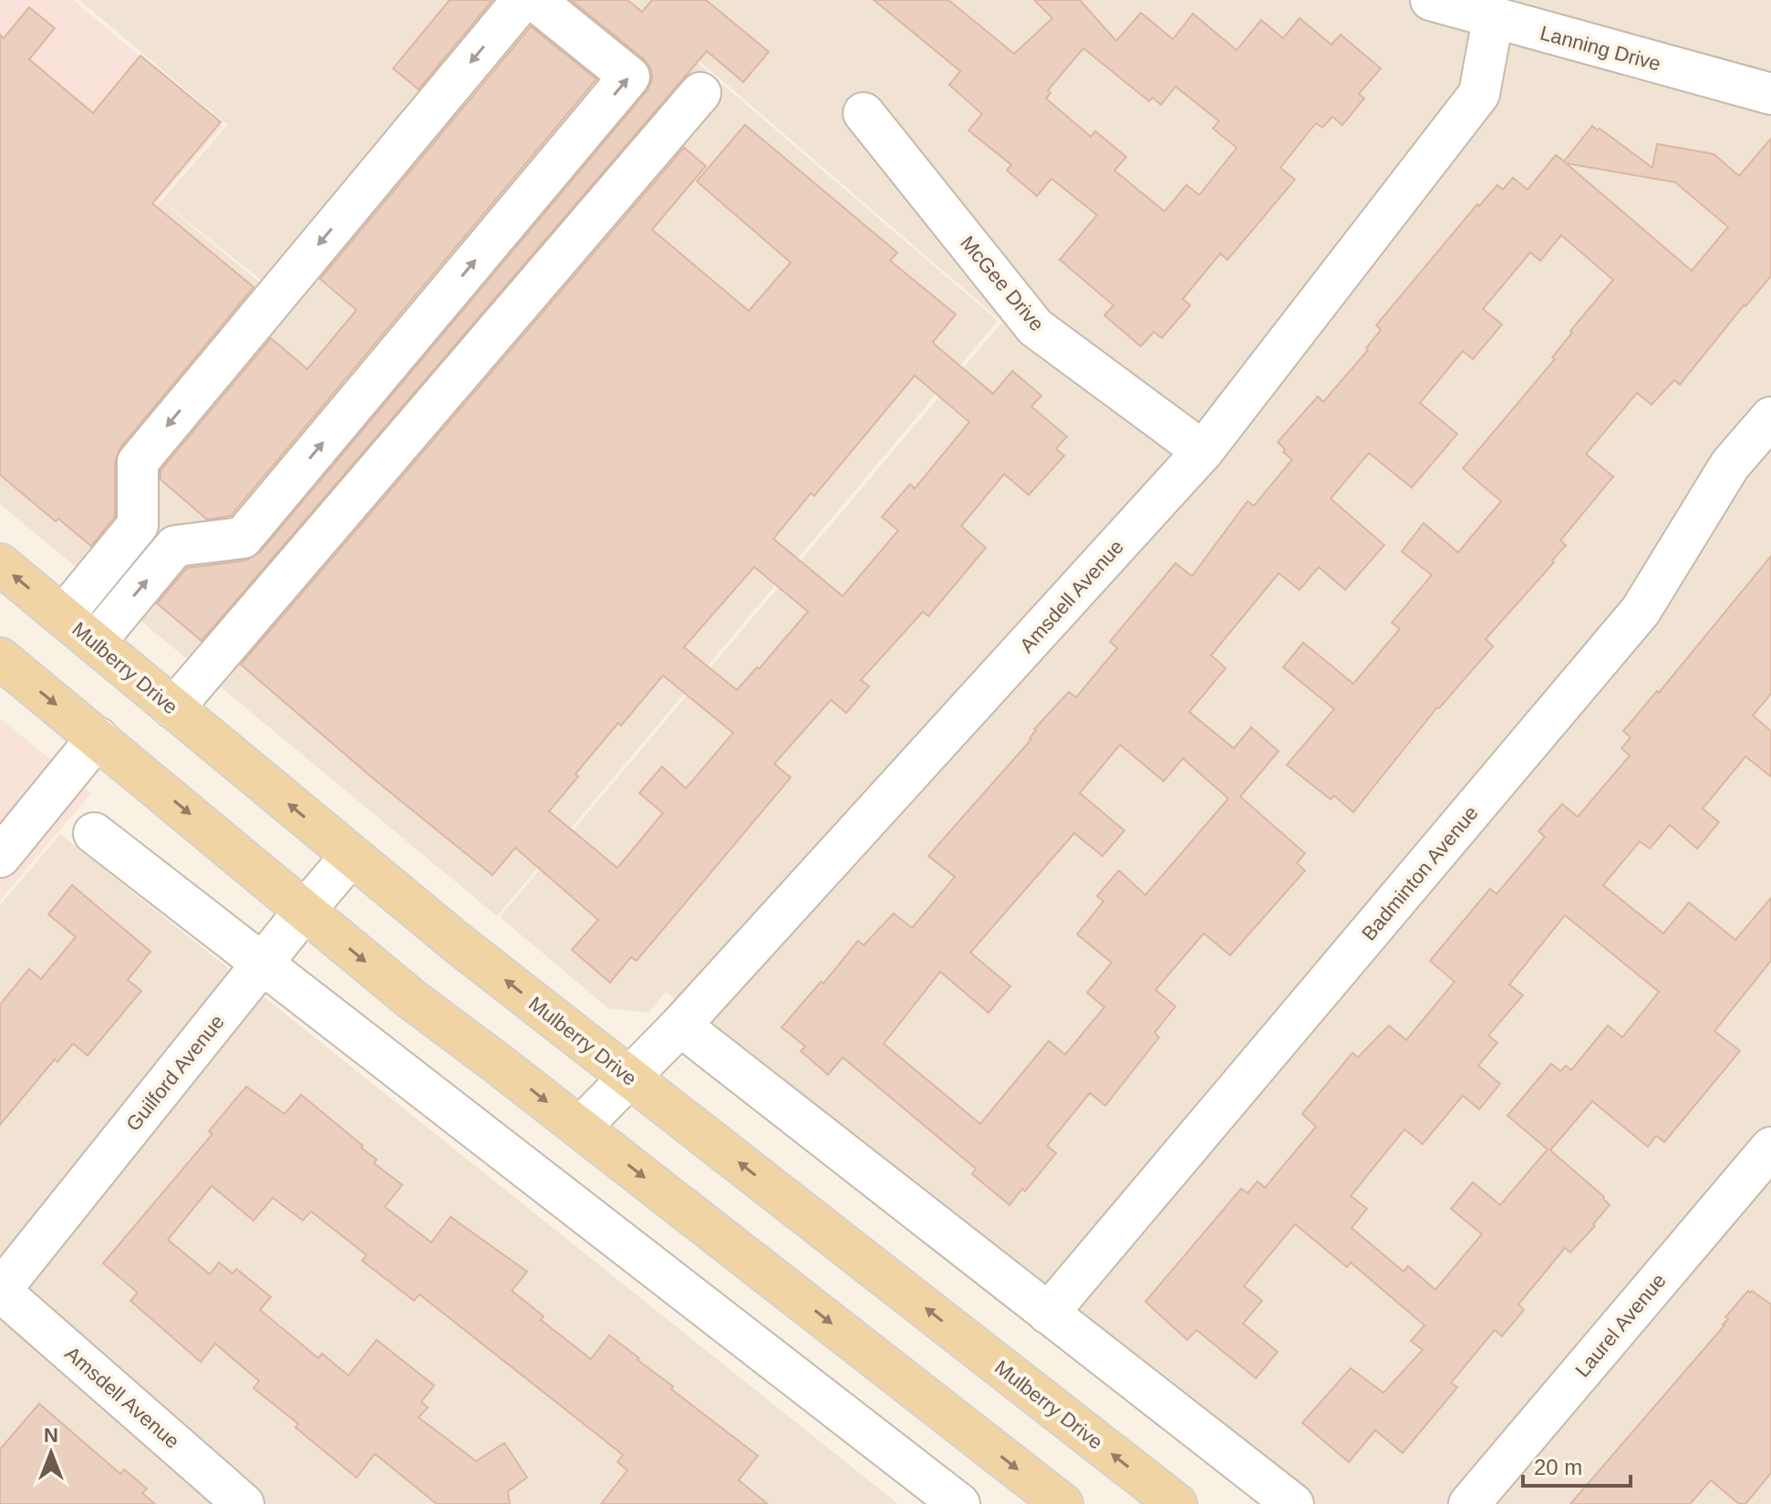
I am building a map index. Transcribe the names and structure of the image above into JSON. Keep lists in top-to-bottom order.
{
  "streets": {
    "main road": ["Mulberry Drive"],
    "street": [
      "Lanning Drive",
      "McGee Drive",
      "Amsdell Avenue",
      "Badminton Avenue",
      "Guilford Avenue",
      "Laurel Avenue"
    ]
  },
  "crossings": [
    ["Lanning Drive", "Amsdell Avenue"],
    ["McGee Drive", "Amsdell Avenue"],
    ["Amsdell Avenue", "Mulberry Drive"],
    ["Amsdell Avenue", "Guilford Avenue"],
    ["Mulberry Drive", "Guilford Avenue"]
  ],
  "scale_bar": "20 m",
  "north": "top"
}
